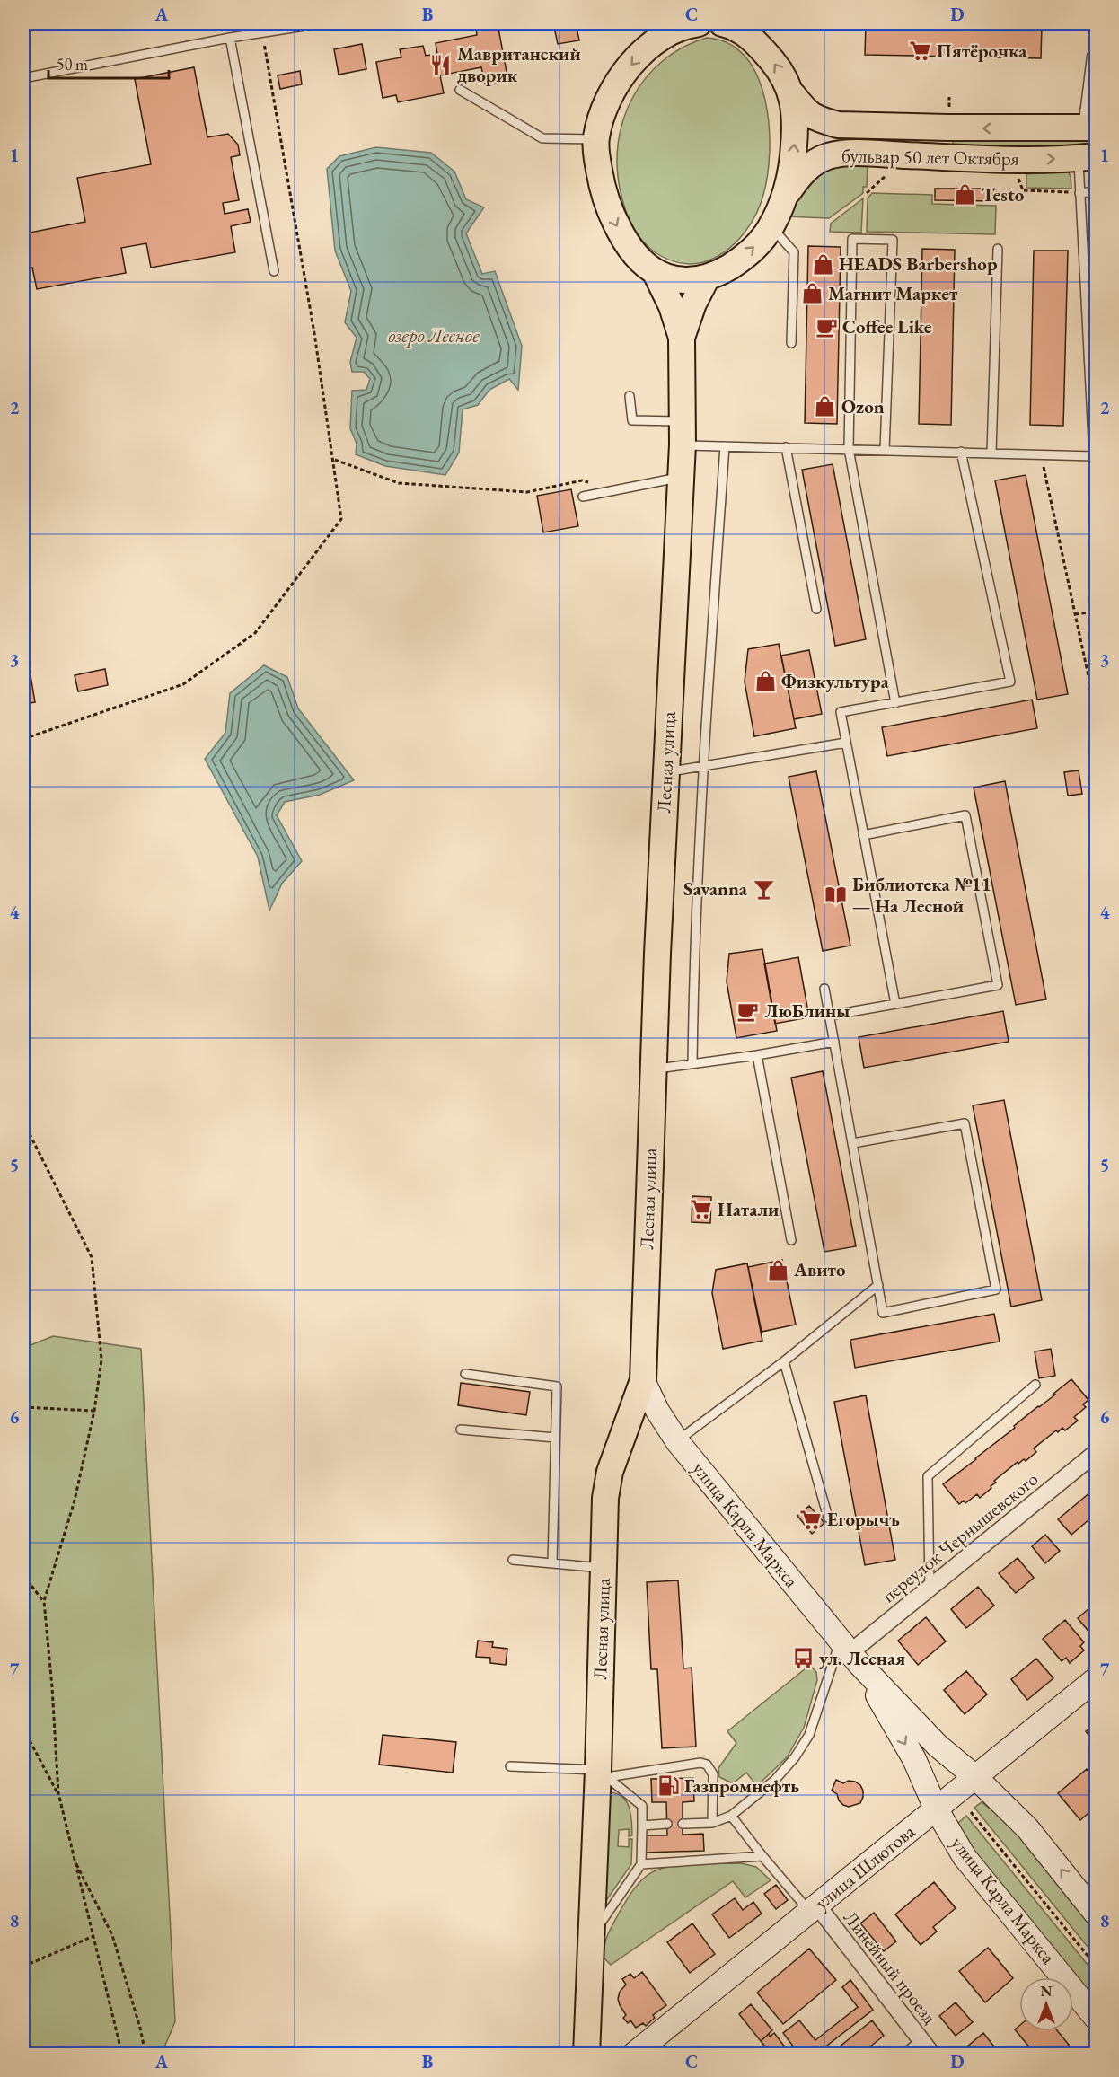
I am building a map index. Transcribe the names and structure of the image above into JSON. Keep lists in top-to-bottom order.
{
  "streets": {
    "main road": [
      "бульвар 50 лет Октября",
      "Лесная улица",
      "улица Карла Маркса",
      "улица Шлютова"
    ],
    "street": ["переулок Чернышевского", "Линейный проезд"]
  },
  "crossings": [
    ["Лесная улица", "улица Карла Маркса"],
    ["улица Карла Маркса", "переулок Чернышевского"],
    ["улица Карла Маркса", "улица Шлютова"],
    ["улица Шлютова", "Линейный проезд"]
  ],
  "water": ["озеро Лесное"],
  "places": {
    "supermarket": ["Пятёрочка", "Натали", "Егорычъ"],
    "restaurant": ["Мавританский дворик"],
    "shop": [
      "Testo",
      "HEADS Barbershop",
      "Магнит Маркет",
      "Ozon",
      "Физкультура",
      "Авито"
    ],
    "cafe": ["Coffee Like", "ЛюБлины"],
    "bar": ["Savanna"],
    "library": ["Библиотека №11 — На Лесной"],
    "bus stop": ["ул. Лесная"],
    "fuel station": ["Газпромнефть"]
  },
  "scale_bar": "50 m",
  "north": "top",
  "grid": {
    "columns": [
      "A",
      "B",
      "C",
      "D"
    ],
    "rows": [
      "1",
      "2",
      "3",
      "4",
      "5",
      "6",
      "7",
      "8"
    ]
  }
}
